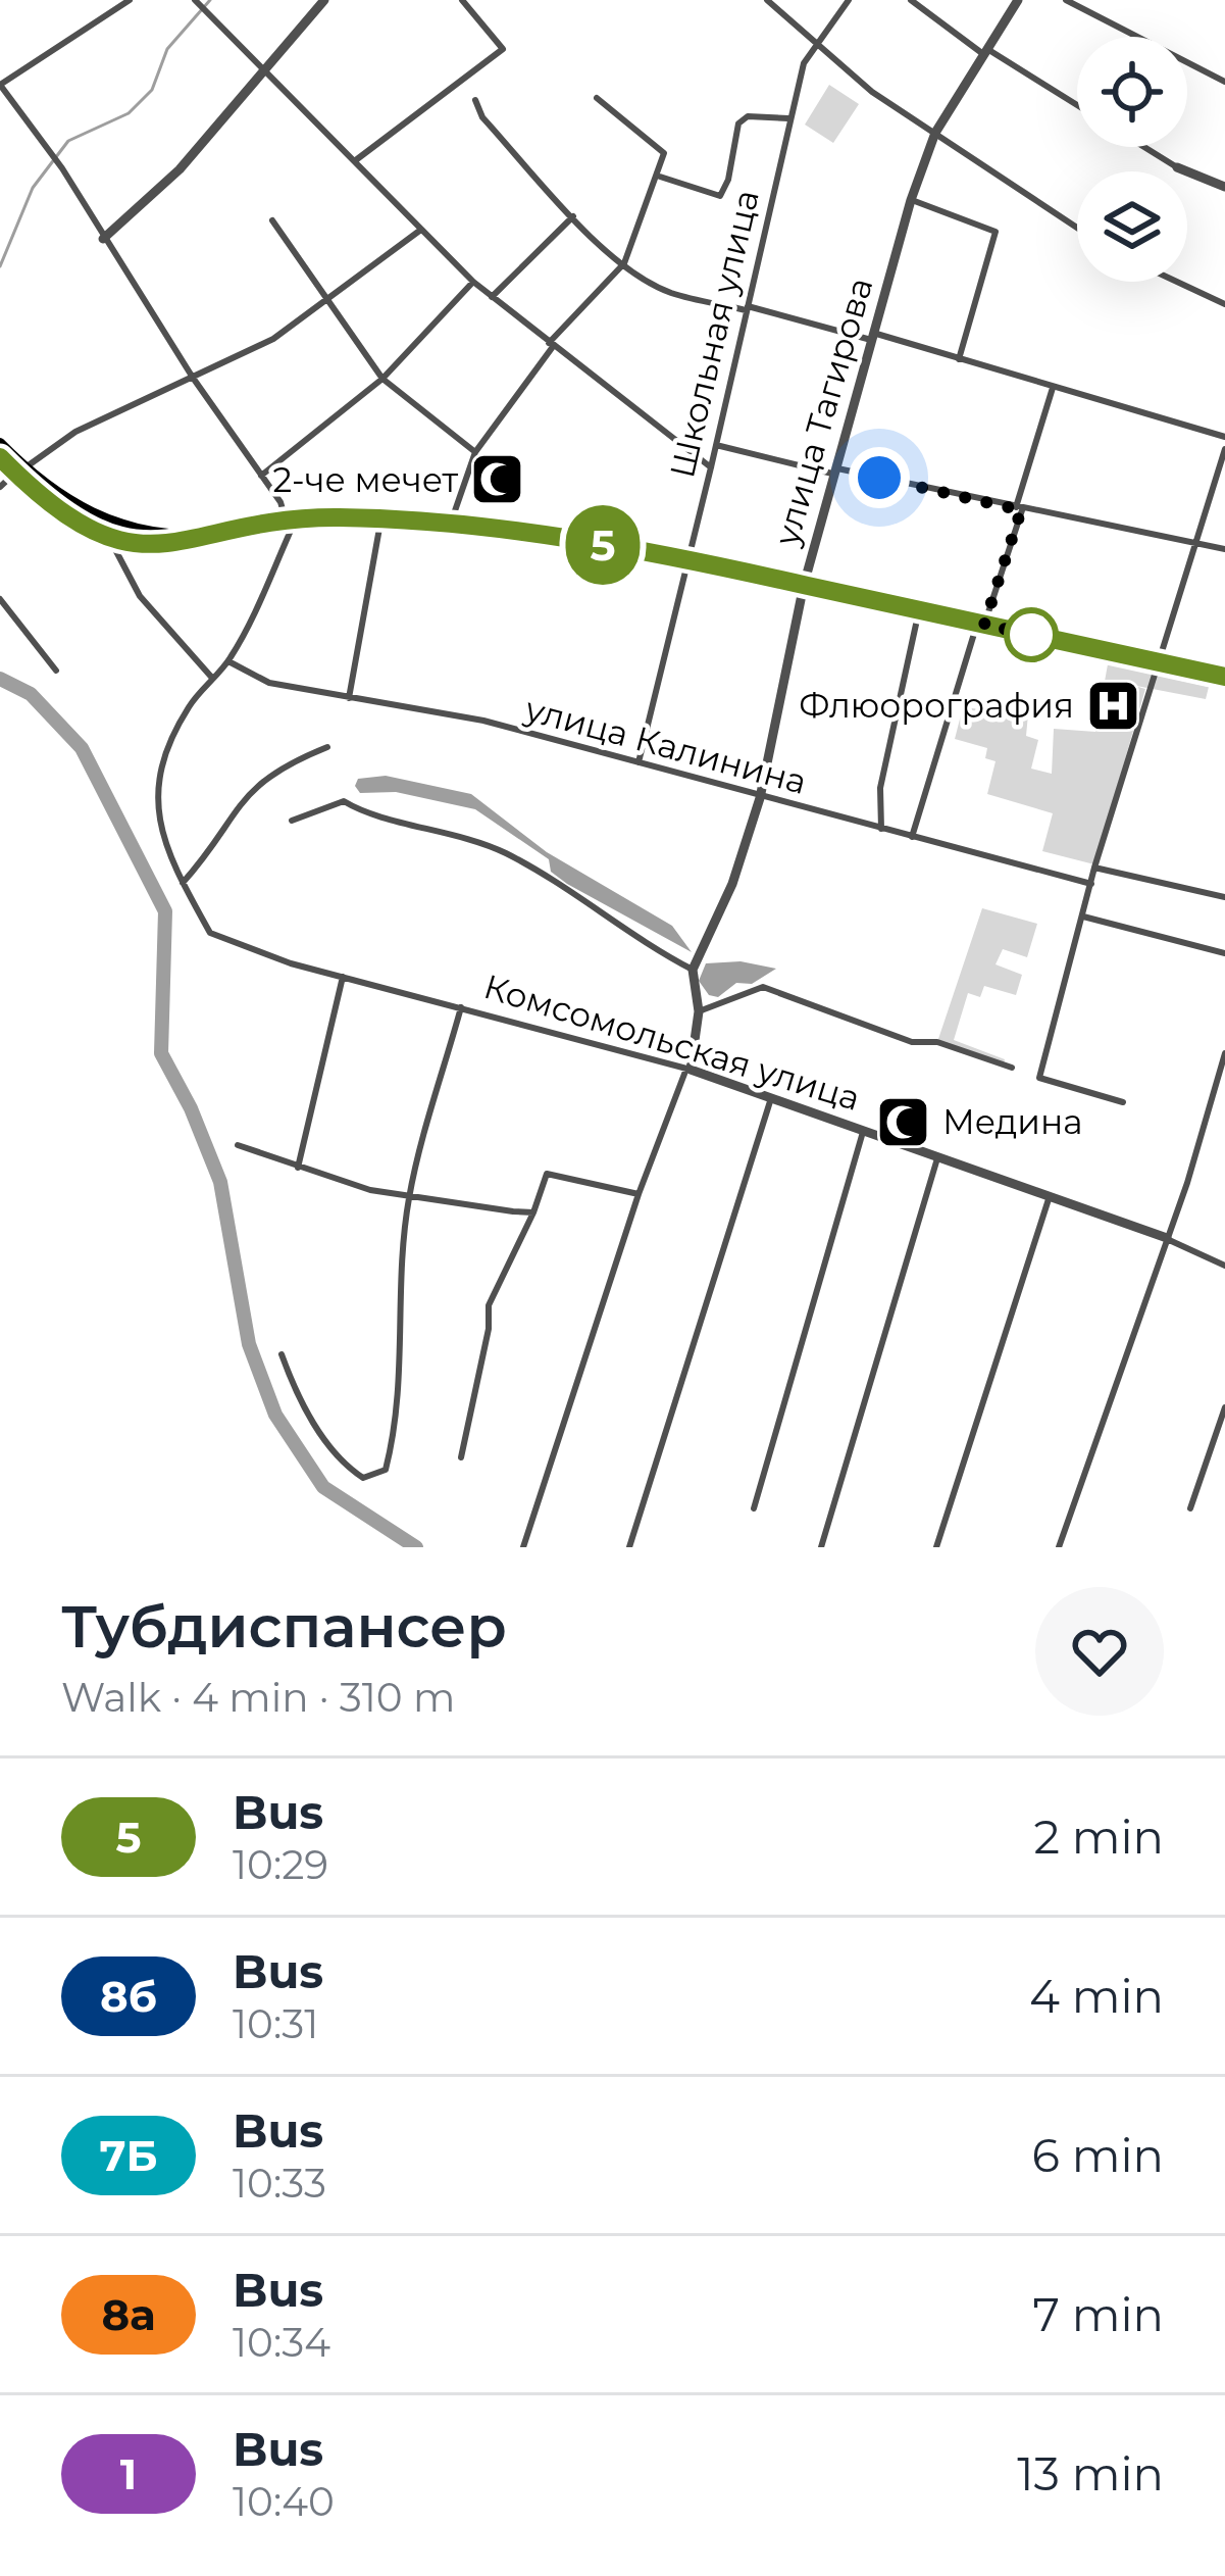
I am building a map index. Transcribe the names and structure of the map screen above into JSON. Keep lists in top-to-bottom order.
{
  "streets": {
    "street": [
      "Школьная улица",
      "улица Тагирова",
      "улица Калинина",
      "Комсомольская улица"
    ]
  },
  "crossings": [
    ["Школьная улица", "улица Калинина"],
    ["улица Тагирова", "улица Калинина"],
    ["улица Калинина", "Комсомольская улица"]
  ],
  "places": {
    "mosque": ["2-че мечет", "Медина"],
    "hospital": ["Флюорография"]
  },
  "lines": ["bus line 5"],
  "page": {
    "on_map": "5",
    "heading": ["Тубдиспансер", "Walk · 4 min · 310 m"],
    "list": [
      {
        "mark": "5",
        "name": "Bus",
        "note": "10:29",
        "value": "2 min"
      },
      {
        "mark": "8б",
        "name": "Bus",
        "note": "10:31",
        "value": "4 min"
      },
      {
        "mark": "7Б",
        "name": "Bus",
        "note": "10:33",
        "value": "6 min"
      },
      {
        "mark": "8а",
        "name": "Bus",
        "note": "10:34",
        "value": "7 min"
      },
      {
        "mark": "1",
        "name": "Bus",
        "note": "10:40",
        "value": "13 min"
      }
    ]
  }
}
